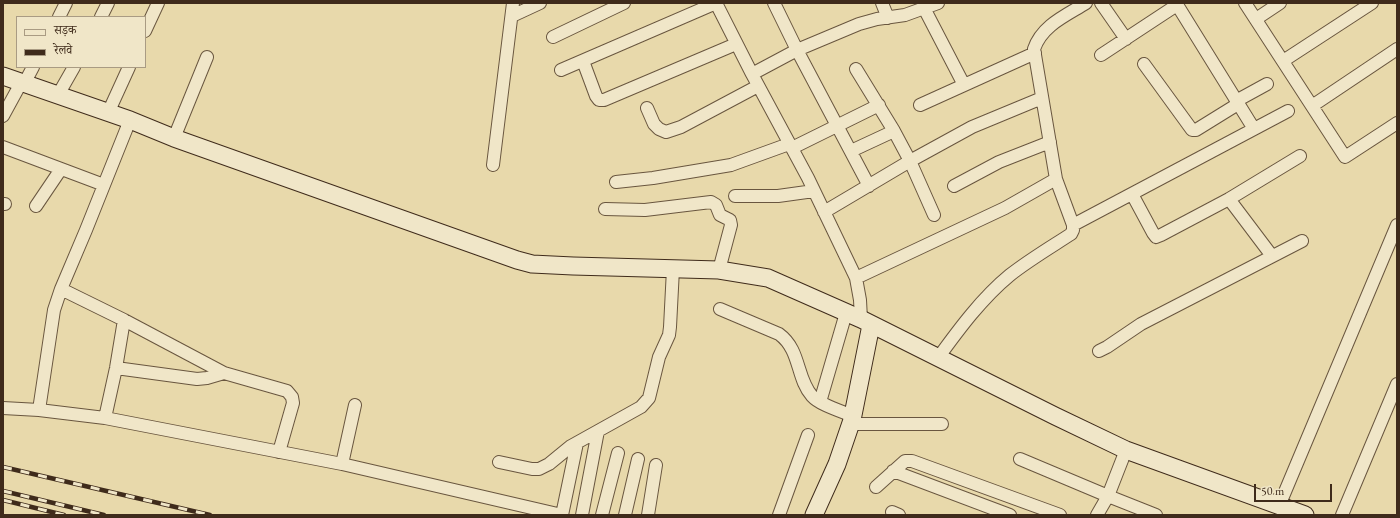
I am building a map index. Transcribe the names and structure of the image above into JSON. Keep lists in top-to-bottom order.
{
  "legend": ["सड़क", "रेलवे"],
  "scale_bar": "50 m"
}
